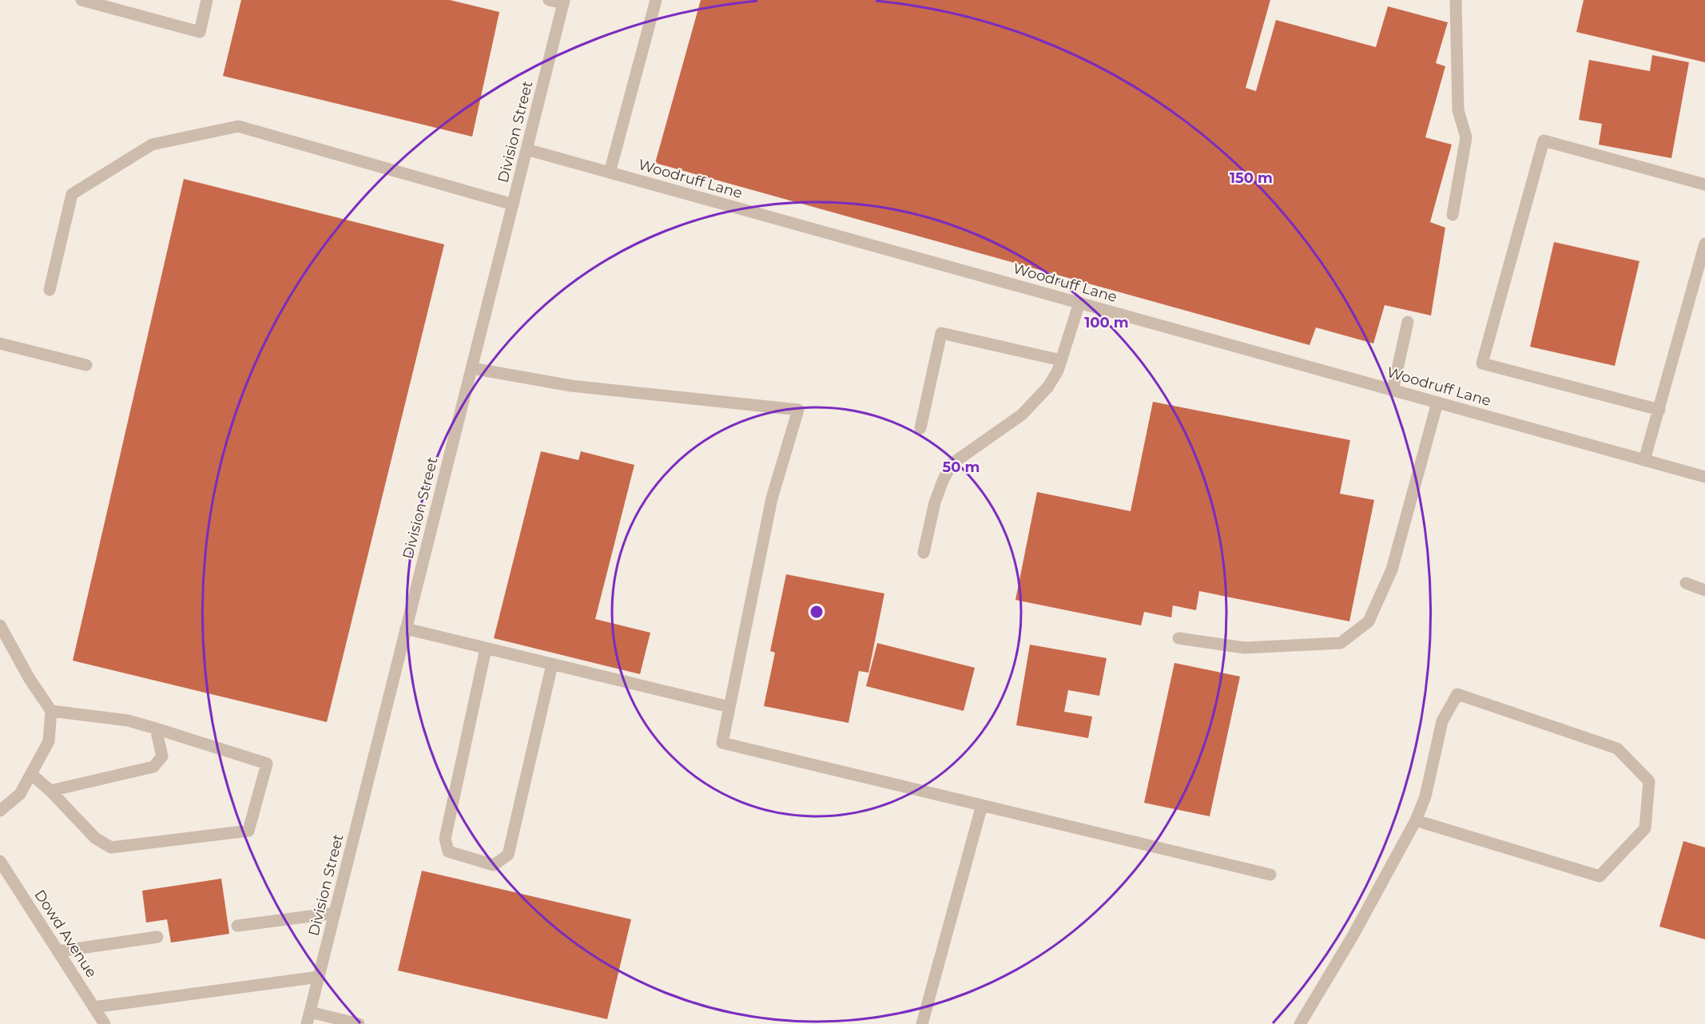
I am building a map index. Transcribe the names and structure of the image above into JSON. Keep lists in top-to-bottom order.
{
  "streets": {
    "street": ["Division Street", "Woodruff Lane", "Dowd Avenue"]
  },
  "crossings": [
    ["Division Street", "Woodruff Lane"]
  ],
  "rings": ["150 m", "100 m", "50 m"]
}
